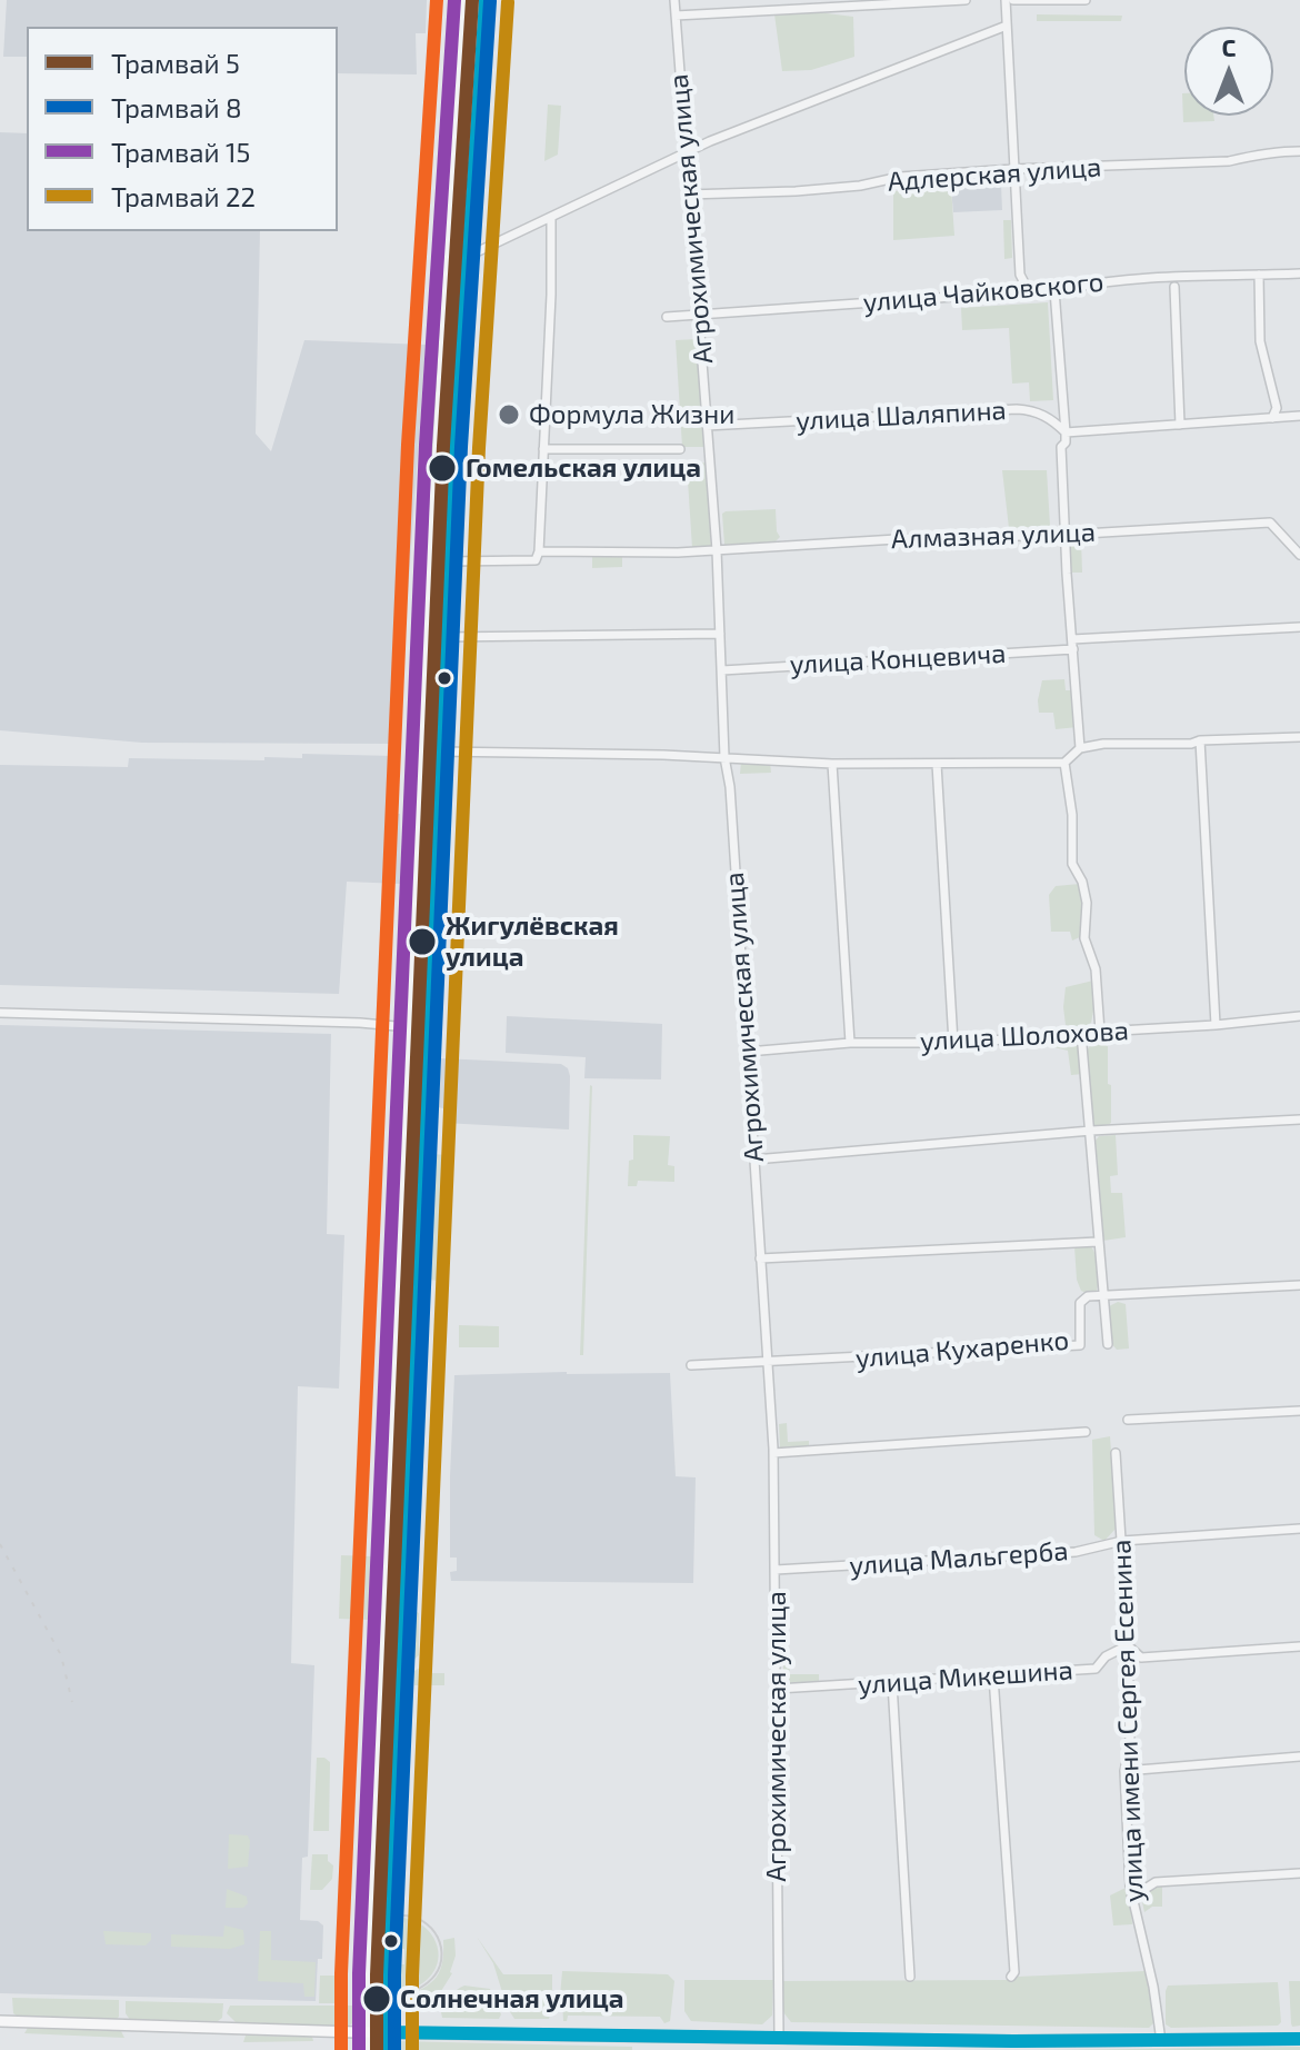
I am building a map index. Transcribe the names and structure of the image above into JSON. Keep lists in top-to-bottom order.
{
  "streets": {
    "street": [
      "Адлерская улица",
      "Агрохимическая улица",
      "улица Чайковского",
      "улица Шаляпина",
      "Алмазная улица",
      "улица Концевича",
      "улица Шолохова",
      "улица Кухаренко",
      "улица Мальгерба",
      "улица Микешина",
      "улица имени Сергея Есенина"
    ]
  },
  "crossings": [
    ["Адлерская улица", "Агрохимическая улица"],
    ["Агрохимическая улица", "улица Чайковского"],
    ["Агрохимическая улица", "улица Шаляпина"],
    ["Агрохимическая улица", "Алмазная улица"],
    ["Агрохимическая улица", "улица Концевича"],
    ["Агрохимическая улица", "улица Шолохова"],
    ["Агрохимическая улица", "улица Кухаренко"],
    ["Агрохимическая улица", "улица Мальгерба"],
    ["Агрохимическая улица", "улица Микешина"],
    ["улица Мальгерба", "улица имени Сергея Есенина"],
    ["улица Микешина", "улица имени Сергея Есенина"]
  ],
  "places": [
    "Формула Жизни",
    "Гомельская улица",
    "Жигулёвская улица",
    "Солнечная улица"
  ],
  "lines": [
    "tram line 5",
    "tram line 15",
    "tram line 8",
    "tram line 22"
  ],
  "legend": [
    "Трамвай 5",
    "Трамвай 8",
    "Трамвай 15",
    "Трамвай 22"
  ],
  "north": "top"
}
